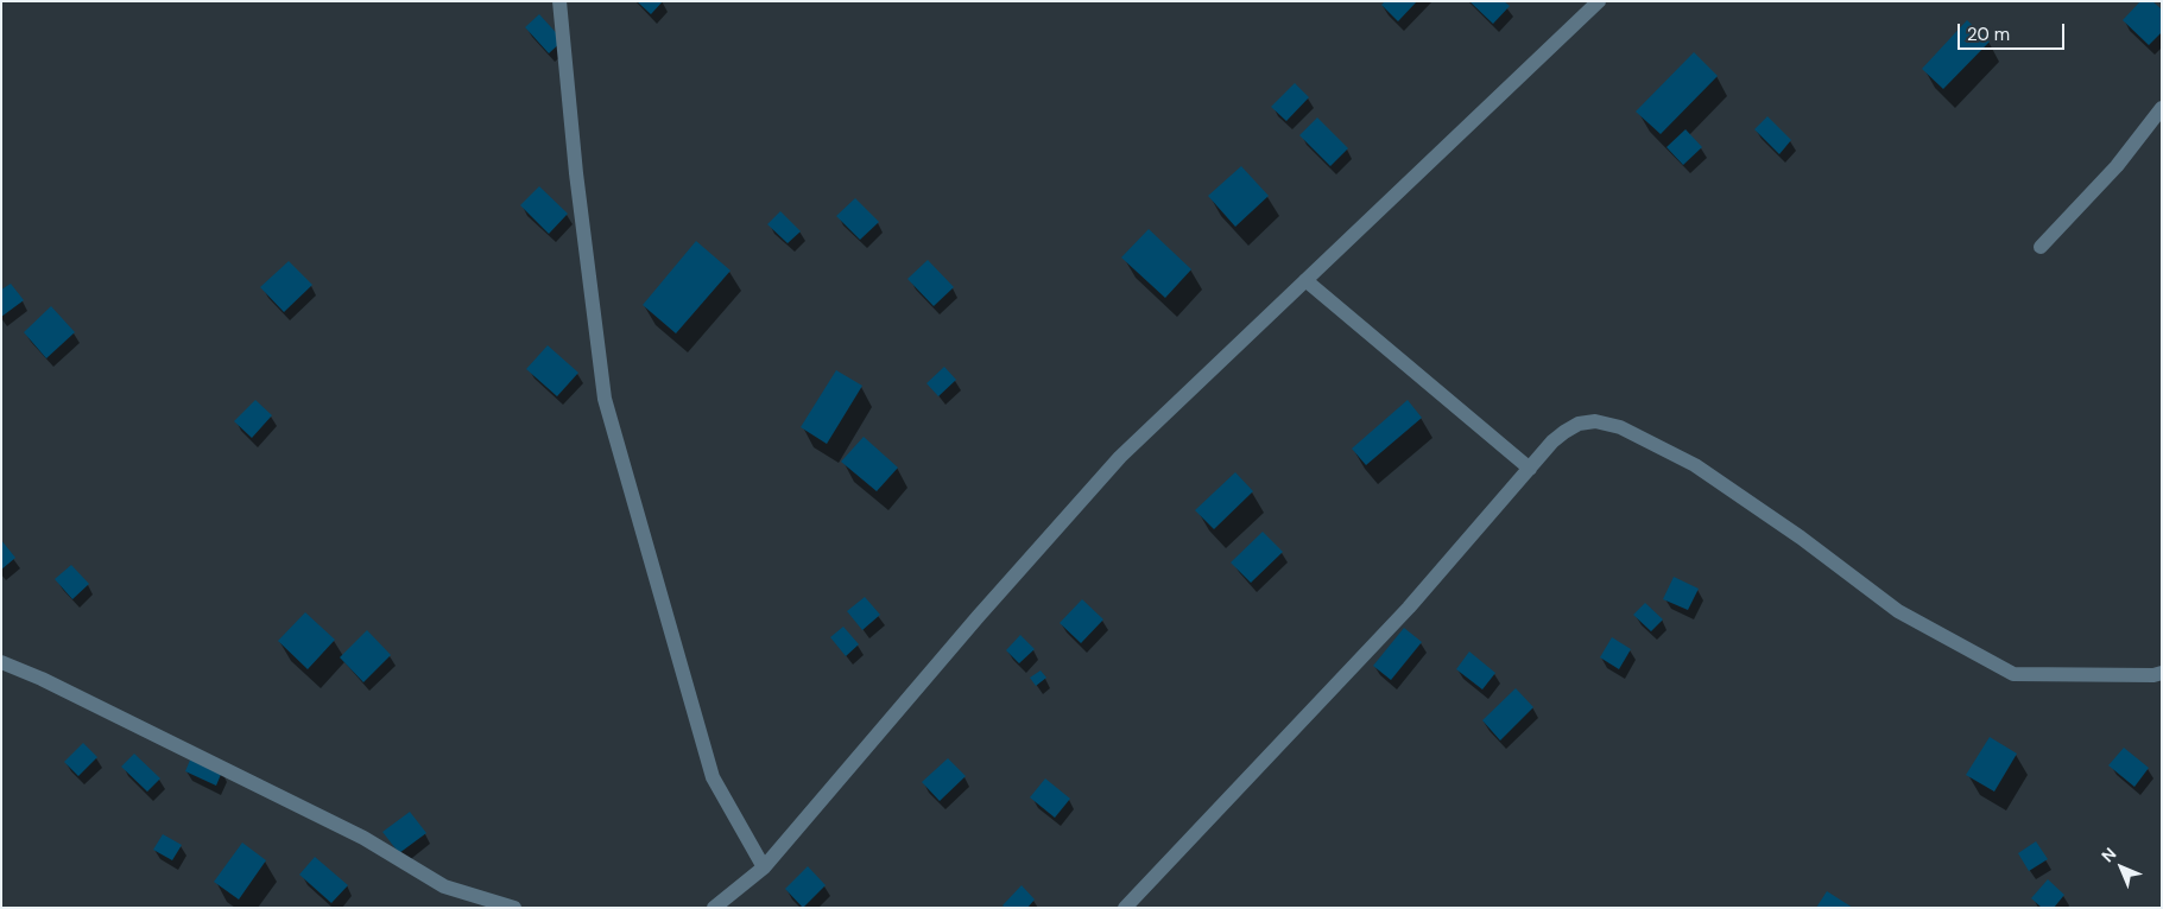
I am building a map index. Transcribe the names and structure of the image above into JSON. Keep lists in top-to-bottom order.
{
  "scale_bar": "20 m",
  "north": "top left"
}
